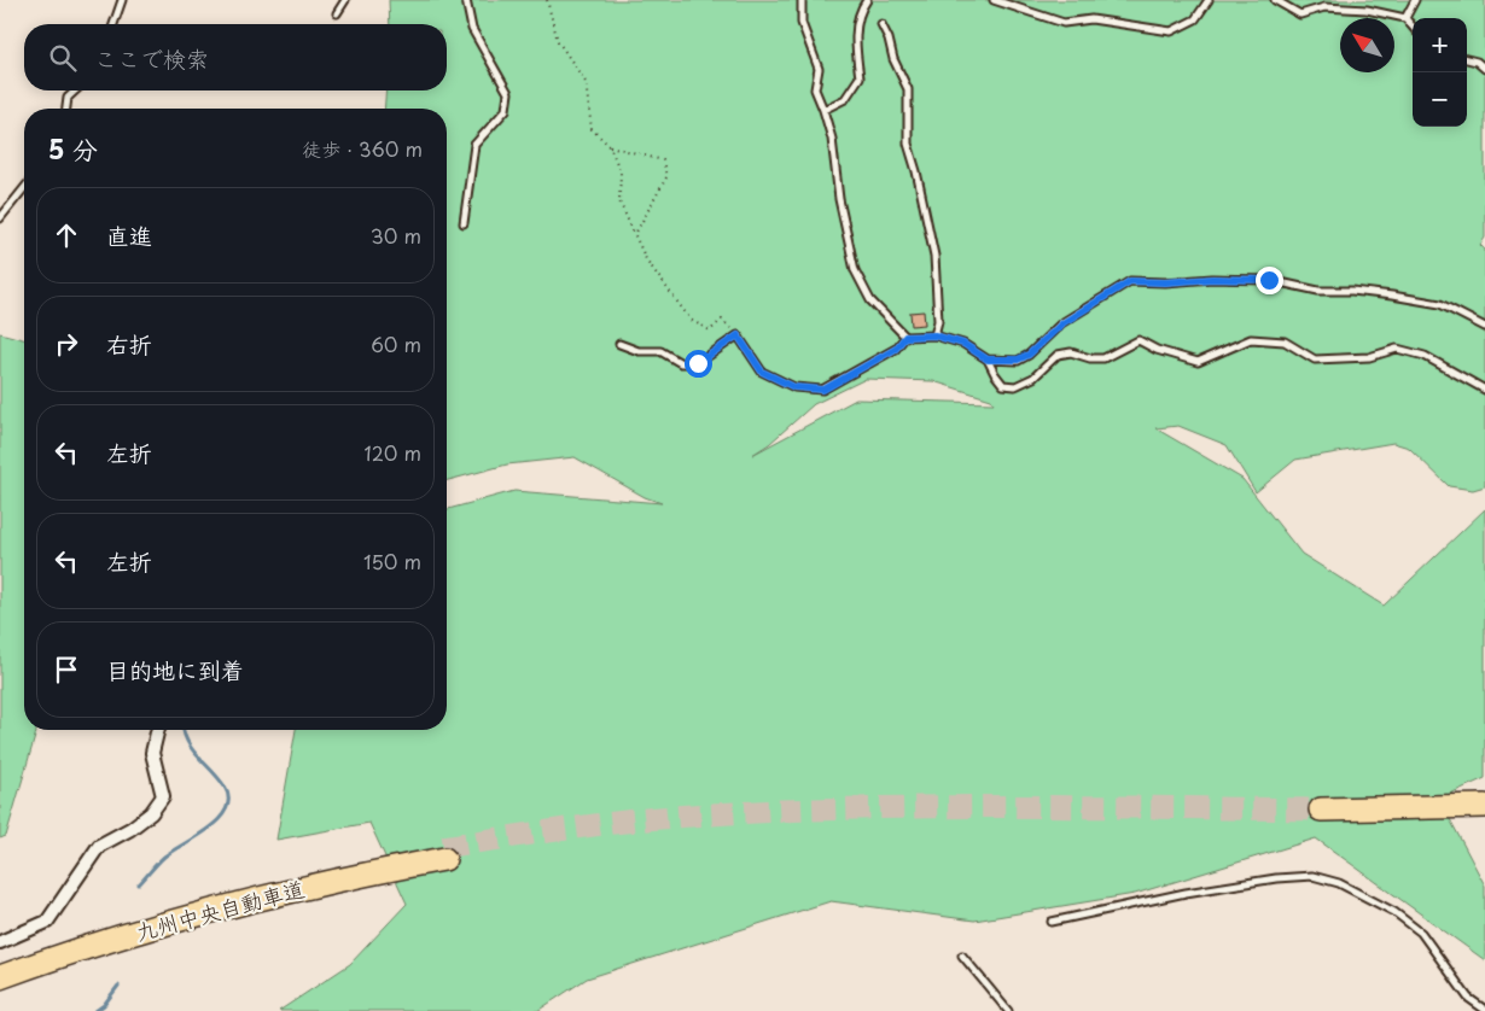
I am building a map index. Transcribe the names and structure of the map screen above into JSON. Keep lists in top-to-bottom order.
{
  "streets": {
    "highway": ["九州中央自動車道"]
  },
  "north": "top left",
  "page": {
    "map_buttons": ["+", "−"],
    "search": "ここで検索",
    "heading": ["5 分", "徒歩 · 360 m"],
    "list": [
      ["直進", "30 m"],
      ["右折", "60 m"],
      ["左折", "120 m"],
      ["左折", "150 m"],
      "目的地に到着"
    ]
  }
}
